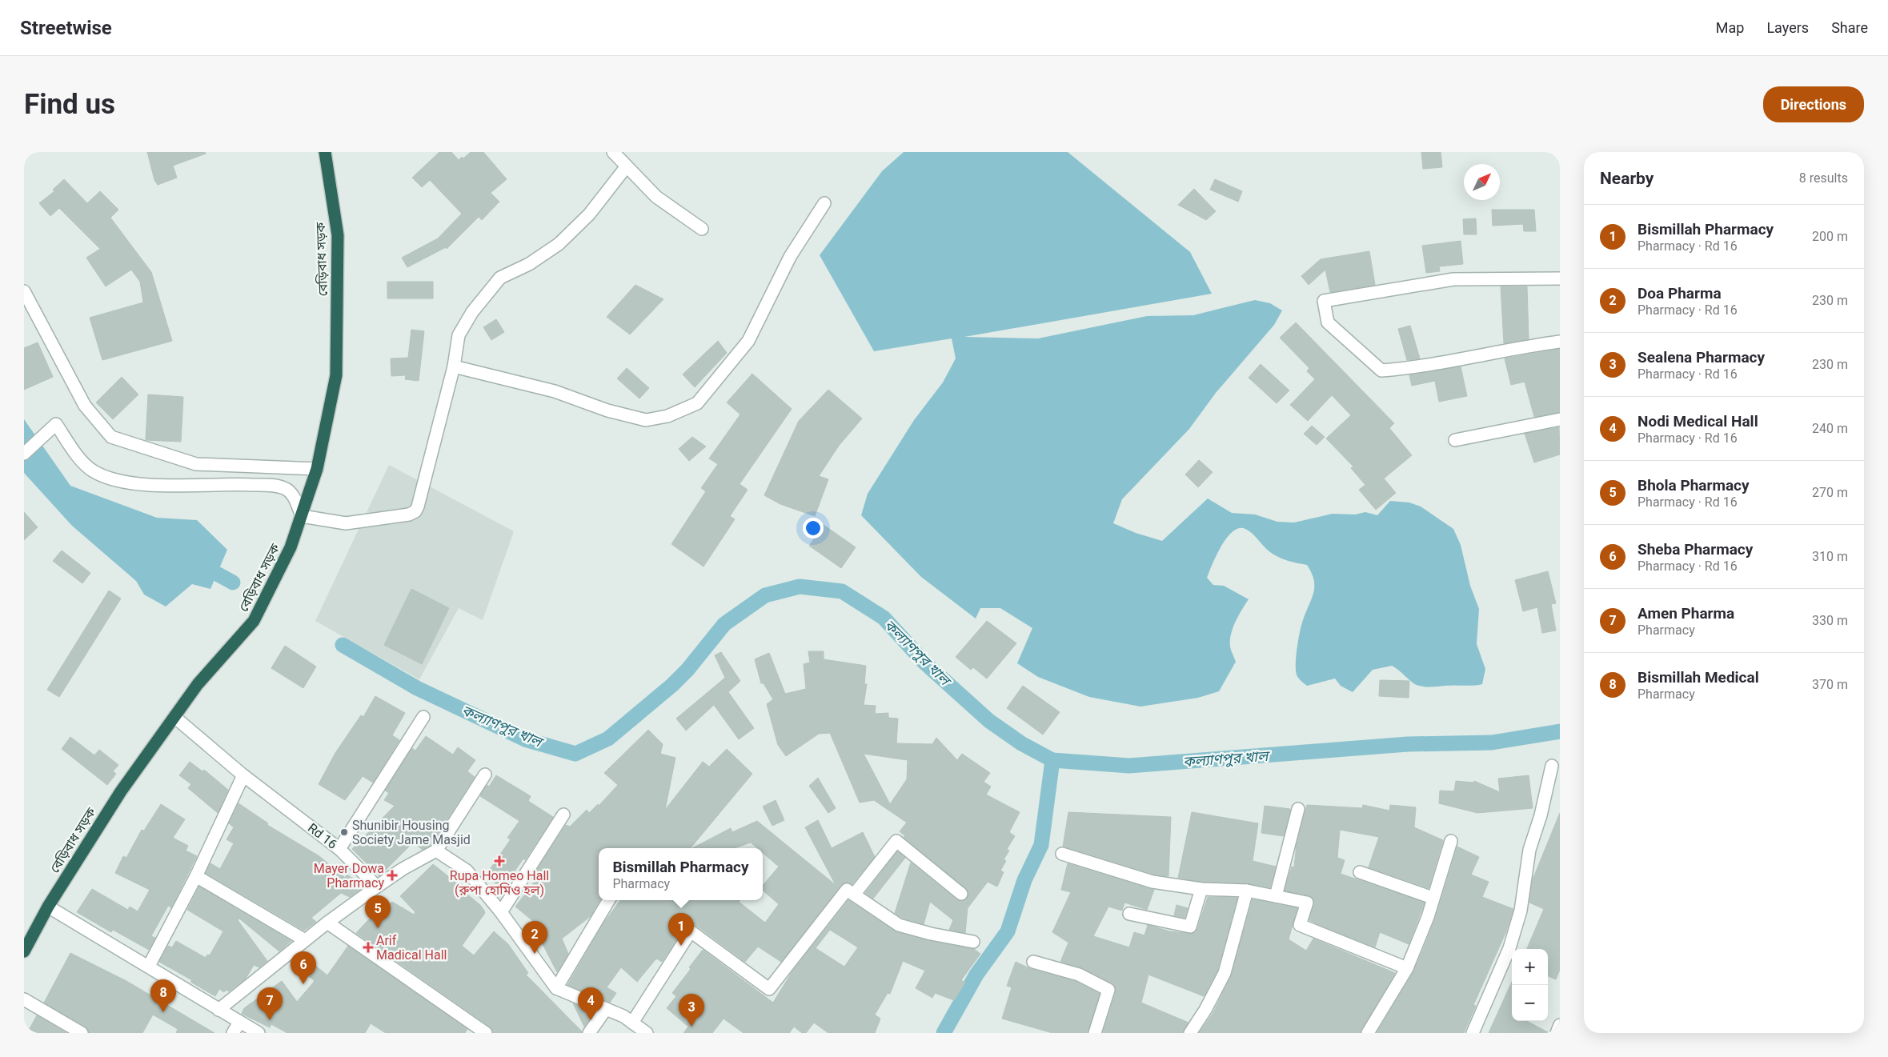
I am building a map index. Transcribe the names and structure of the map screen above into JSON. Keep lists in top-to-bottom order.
{
  "streets": {
    "highway": ["বেড়িবাধ সড়ক"],
    "street": ["Rd 16"]
  },
  "crossings": [
    ["বেড়িবাধ সড়ক", "Rd 16"]
  ],
  "water": ["কল্যাণপুর খাল"],
  "places": {
    "other": ["Shunibir Housing Society Jame Masjid"],
    "health": ["Rupa Homeo Hall (রুপা হোমিও হল)", "Mayer Dowa Pharmacy", "Arif Madical Hall"]
  },
  "north": "top right",
  "page": {
    "header": "Streetwise",
    "nav": ["Map", "Layers", "Share"],
    "buttons": "Directions",
    "title": "Find us",
    "heading": ["Nearby", "8 results"],
    "list": [
      {
        "mark": "1",
        "name": "Bismillah Pharmacy",
        "note": "Pharmacy · Rd 16",
        "value": "200 m"
      },
      {
        "mark": "2",
        "name": "Doa Pharma",
        "note": "Pharmacy · Rd 16",
        "value": "230 m"
      },
      {
        "mark": "3",
        "name": "Sealena Pharmacy",
        "note": "Pharmacy · Rd 16",
        "value": "230 m"
      },
      {
        "mark": "4",
        "name": "Nodi Medical Hall",
        "note": "Pharmacy · Rd 16",
        "value": "240 m"
      },
      {
        "mark": "5",
        "name": "Bhola Pharmacy",
        "note": "Pharmacy · Rd 16",
        "value": "270 m"
      },
      {
        "mark": "6",
        "name": "Sheba Pharmacy",
        "note": "Pharmacy · Rd 16",
        "value": "310 m"
      },
      {
        "mark": "7",
        "name": "Amen Pharma",
        "note": "Pharmacy",
        "value": "330 m"
      },
      {
        "mark": "8",
        "name": "Bismillah Medical",
        "note": "Pharmacy",
        "value": "370 m"
      }
    ],
    "popup": ["Bismillah Pharmacy", "Pharmacy"],
    "pins": [
      "5",
      "1",
      "2",
      "6",
      "8",
      "4",
      "7",
      "3"
    ],
    "map_buttons": ["+", "−"]
  }
}
